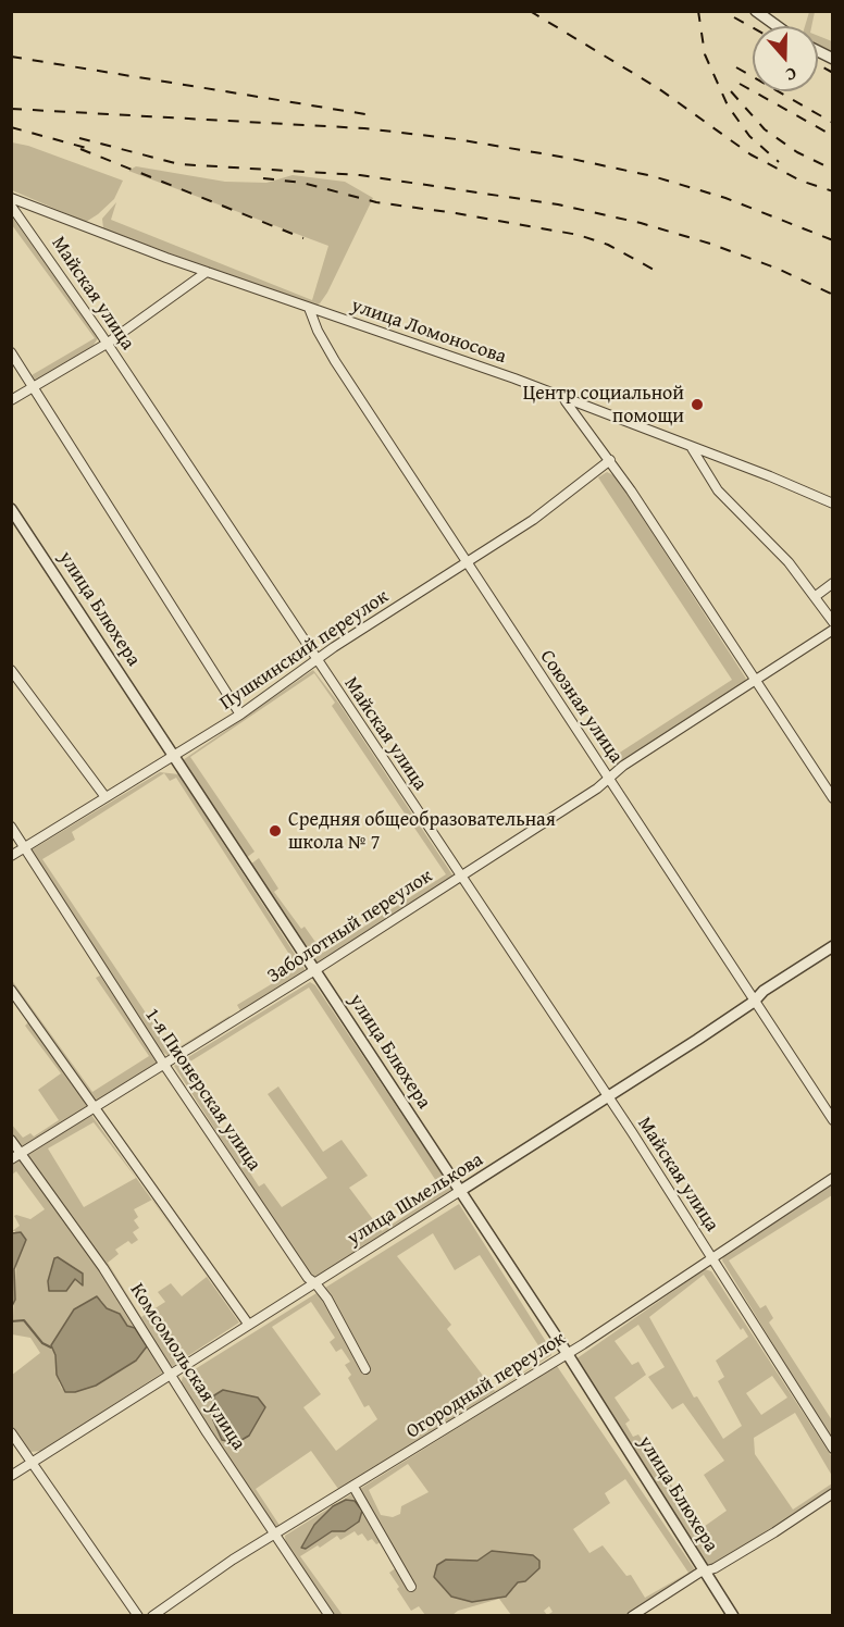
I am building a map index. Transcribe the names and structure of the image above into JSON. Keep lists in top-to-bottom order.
{
  "streets": {
    "street": [
      "Майская улица",
      "улица Ломоносова",
      "улица Блюхера",
      "Пушкинский переулок",
      "Союзная улица",
      "Заболотный переулок",
      "1-я Пионерская улица",
      "улица Шмелькова",
      "Комсомольская улица",
      "Огородный переулок"
    ]
  },
  "crossings": [
    ["Майская улица", "Пушкинский переулок"],
    ["Майская улица", "Заболотный переулок"],
    ["Майская улица", "улица Шмелькова"],
    ["Майская улица", "Огородный переулок"],
    ["улица Ломоносова", "Союзная улица"],
    ["улица Блюхера", "Пушкинский переулок"],
    ["улица Блюхера", "Заболотный переулок"],
    ["улица Блюхера", "улица Шмелькова"],
    ["улица Блюхера", "Огородный переулок"],
    ["Пушкинский переулок", "Союзная улица"],
    ["Пушкинский переулок", "1-я Пионерская улица"],
    ["Союзная улица", "Заболотный переулок"],
    ["Союзная улица", "улица Шмелькова"],
    ["Заболотный переулок", "1-я Пионерская улица"],
    ["Заболотный переулок", "Комсомольская улица"],
    ["1-я Пионерская улица", "улица Шмелькова"],
    ["улица Шмелькова", "Комсомольская улица"],
    ["Комсомольская улица", "Огородный переулок"]
  ],
  "places": ["Центр социальной помощи", "Средняя общеобразовательная школа № 7"],
  "north": "bottom"
}
